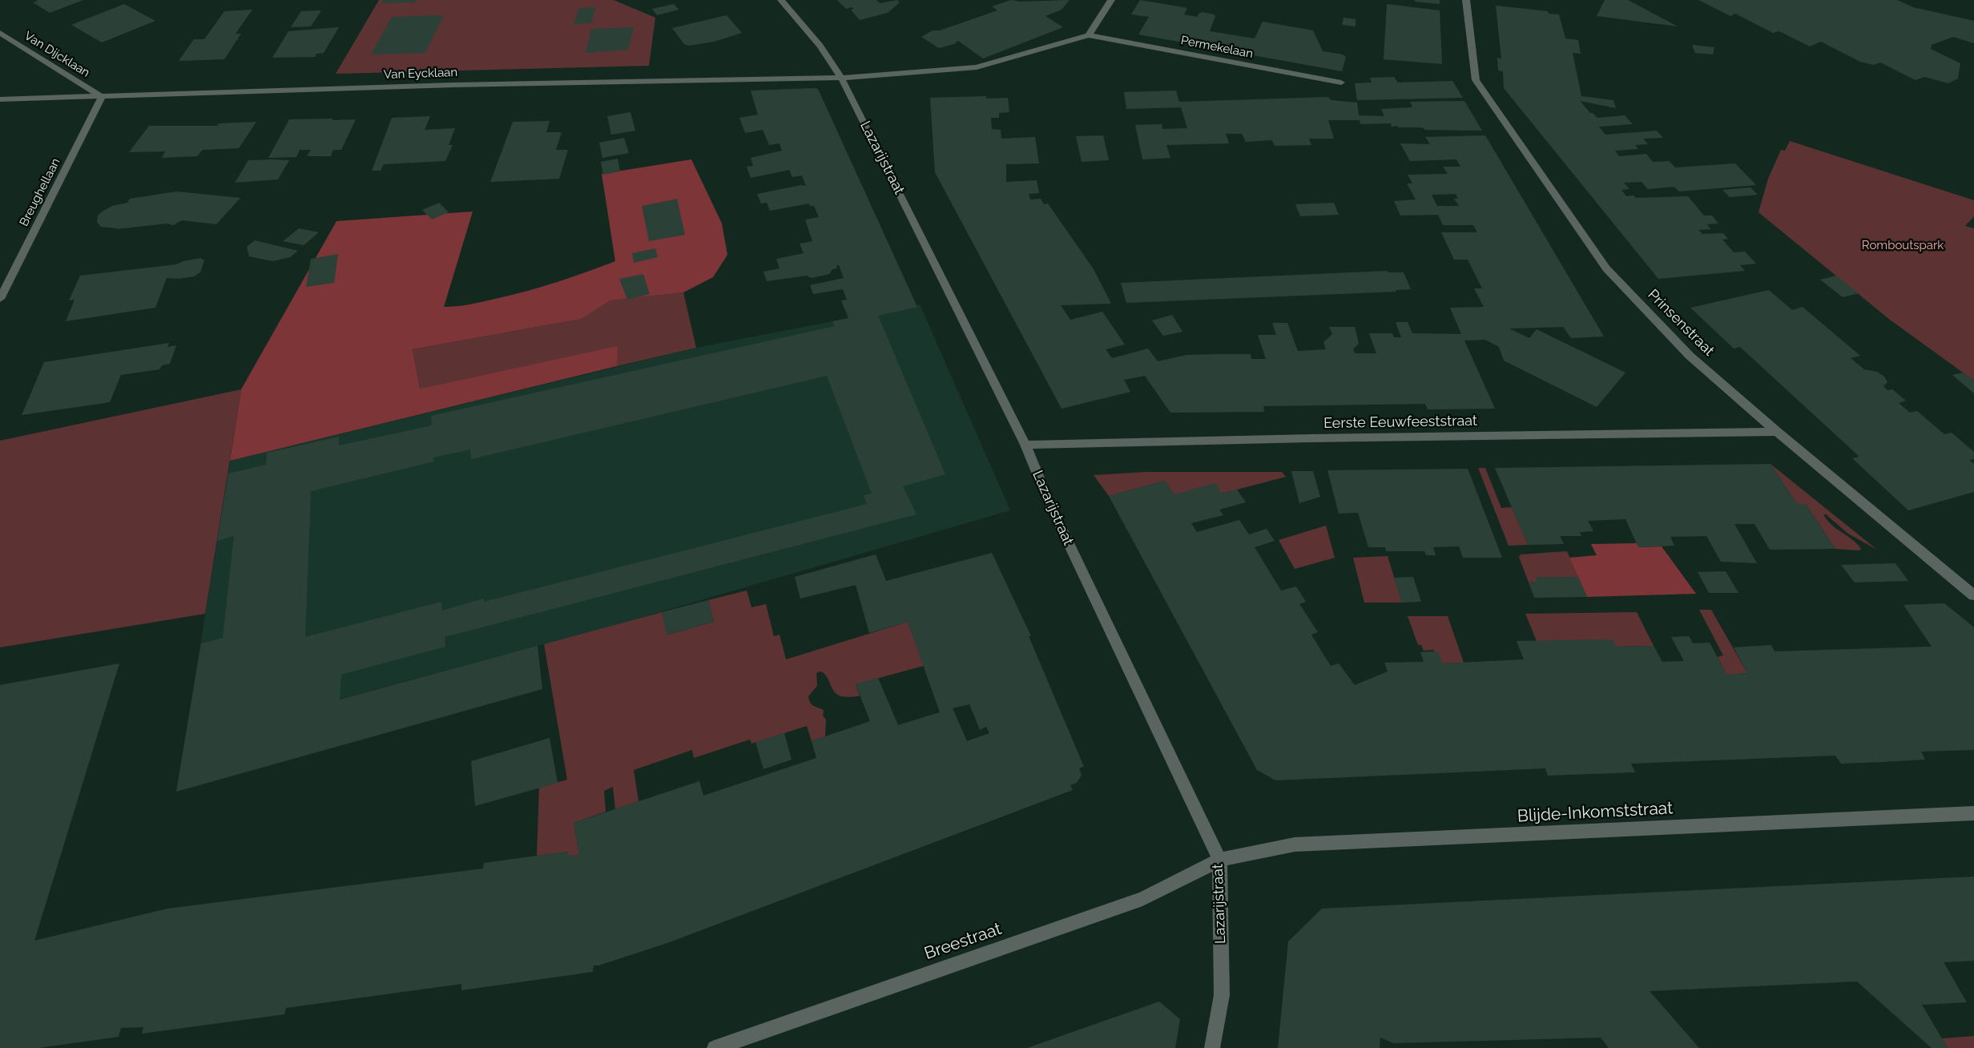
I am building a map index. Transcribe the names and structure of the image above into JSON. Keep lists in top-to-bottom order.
{
  "streets": {
    "street": [
      "Permekelaan",
      "Van Dijcklaan",
      "Van Eycklaan",
      "Lazarijstraat",
      "Breughellaan",
      "Prinsenstraat",
      "Eerste Eeuwfeeststraat",
      "Blijde-Inkomststraat",
      "Breestraat"
    ]
  },
  "crossings": [
    ["Permekelaan", "Van Eycklaan"],
    ["Permekelaan", "Lazarijstraat"],
    ["Van Dijcklaan", "Van Eycklaan"],
    ["Van Dijcklaan", "Breughellaan"],
    ["Van Eycklaan", "Lazarijstraat"],
    ["Van Eycklaan", "Breughellaan"],
    ["Lazarijstraat", "Eerste Eeuwfeeststraat"],
    ["Lazarijstraat", "Blijde-Inkomststraat"],
    ["Lazarijstraat", "Breestraat"],
    ["Prinsenstraat", "Eerste Eeuwfeeststraat"],
    ["Blijde-Inkomststraat", "Breestraat"]
  ],
  "parks": ["Romboutspark"]
}
